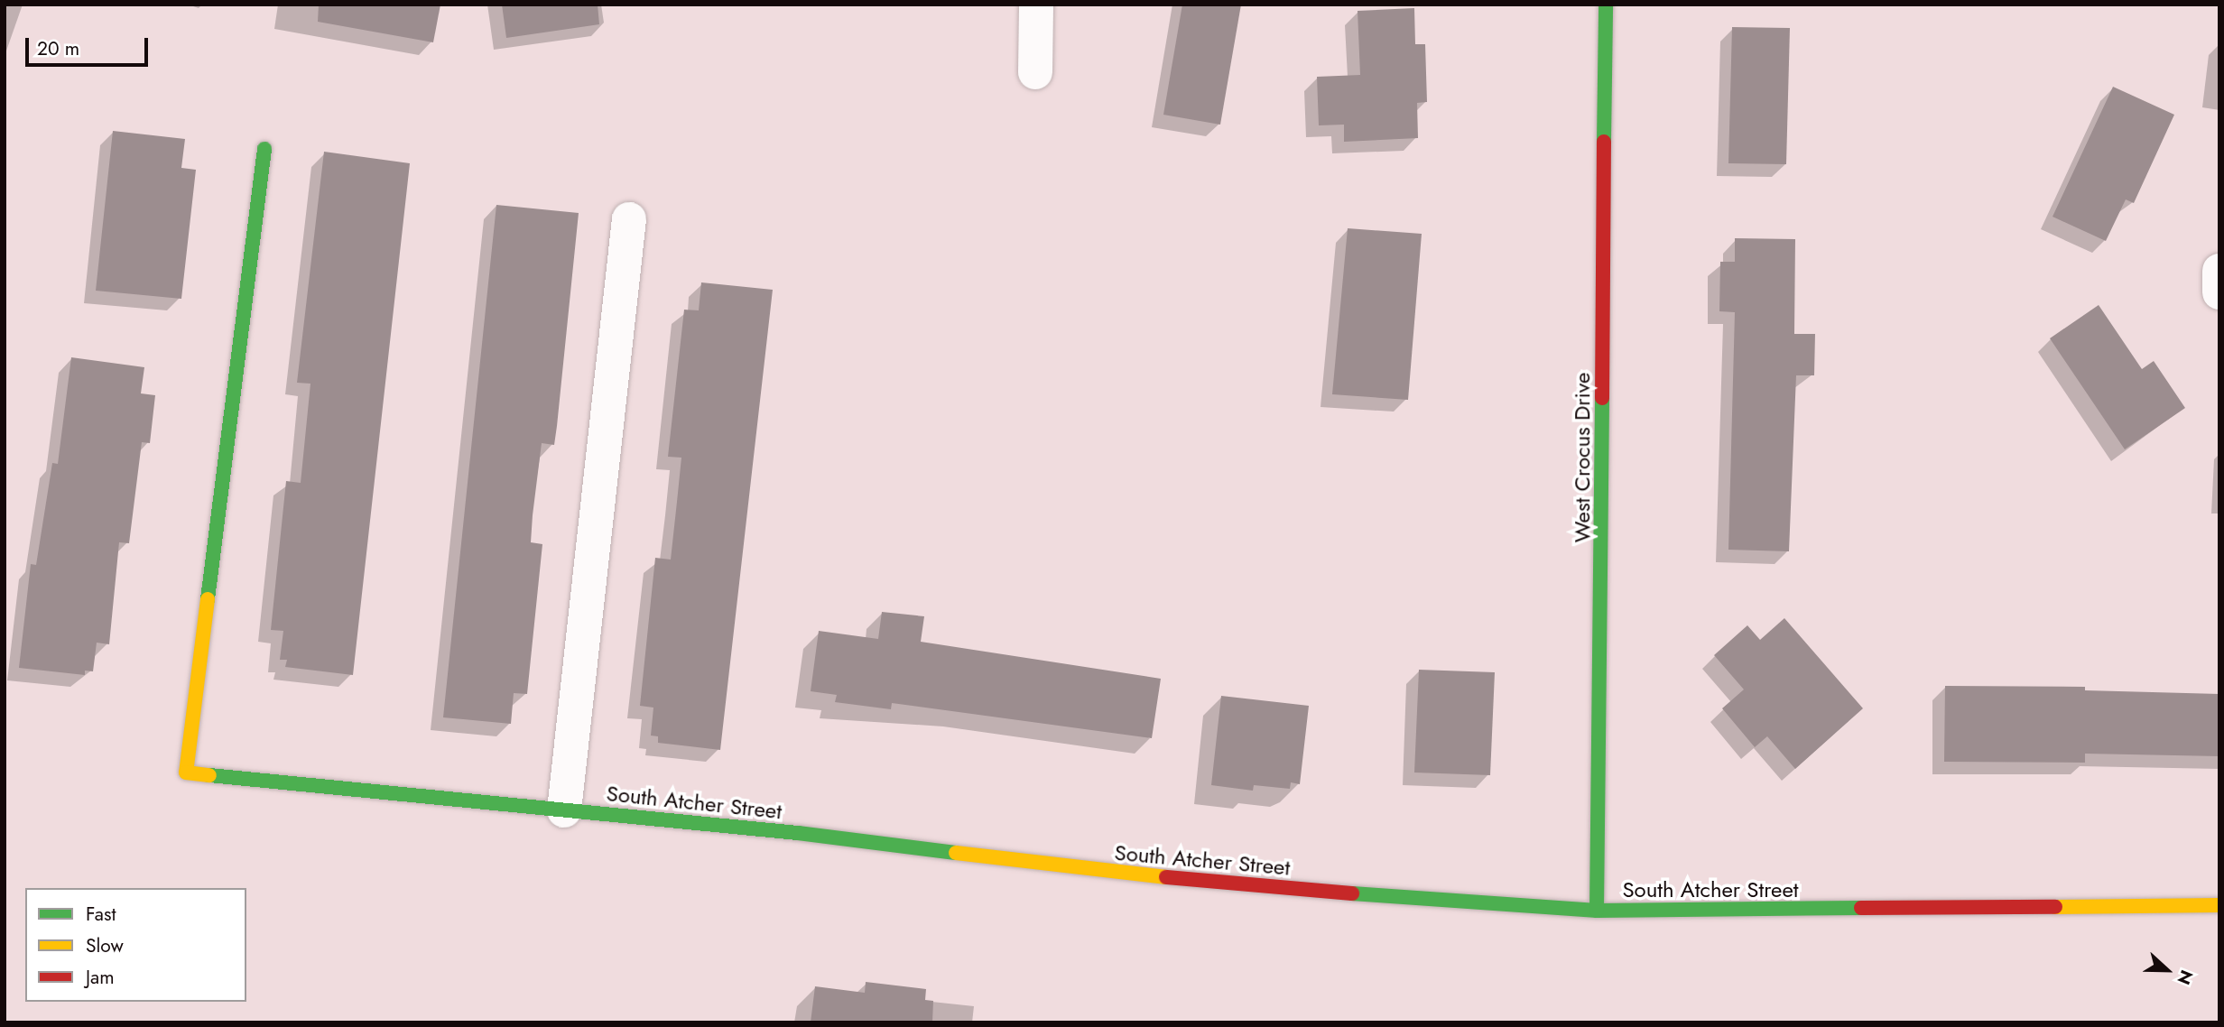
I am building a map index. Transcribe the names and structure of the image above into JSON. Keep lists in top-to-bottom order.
{
  "streets": {
    "street": ["West Crocus Drive", "South Atcher Street"]
  },
  "crossings": [
    ["West Crocus Drive", "South Atcher Street"]
  ],
  "legend": ["Fast", "Slow", "Jam"],
  "scale_bar": "20 m",
  "north": "right"
}
